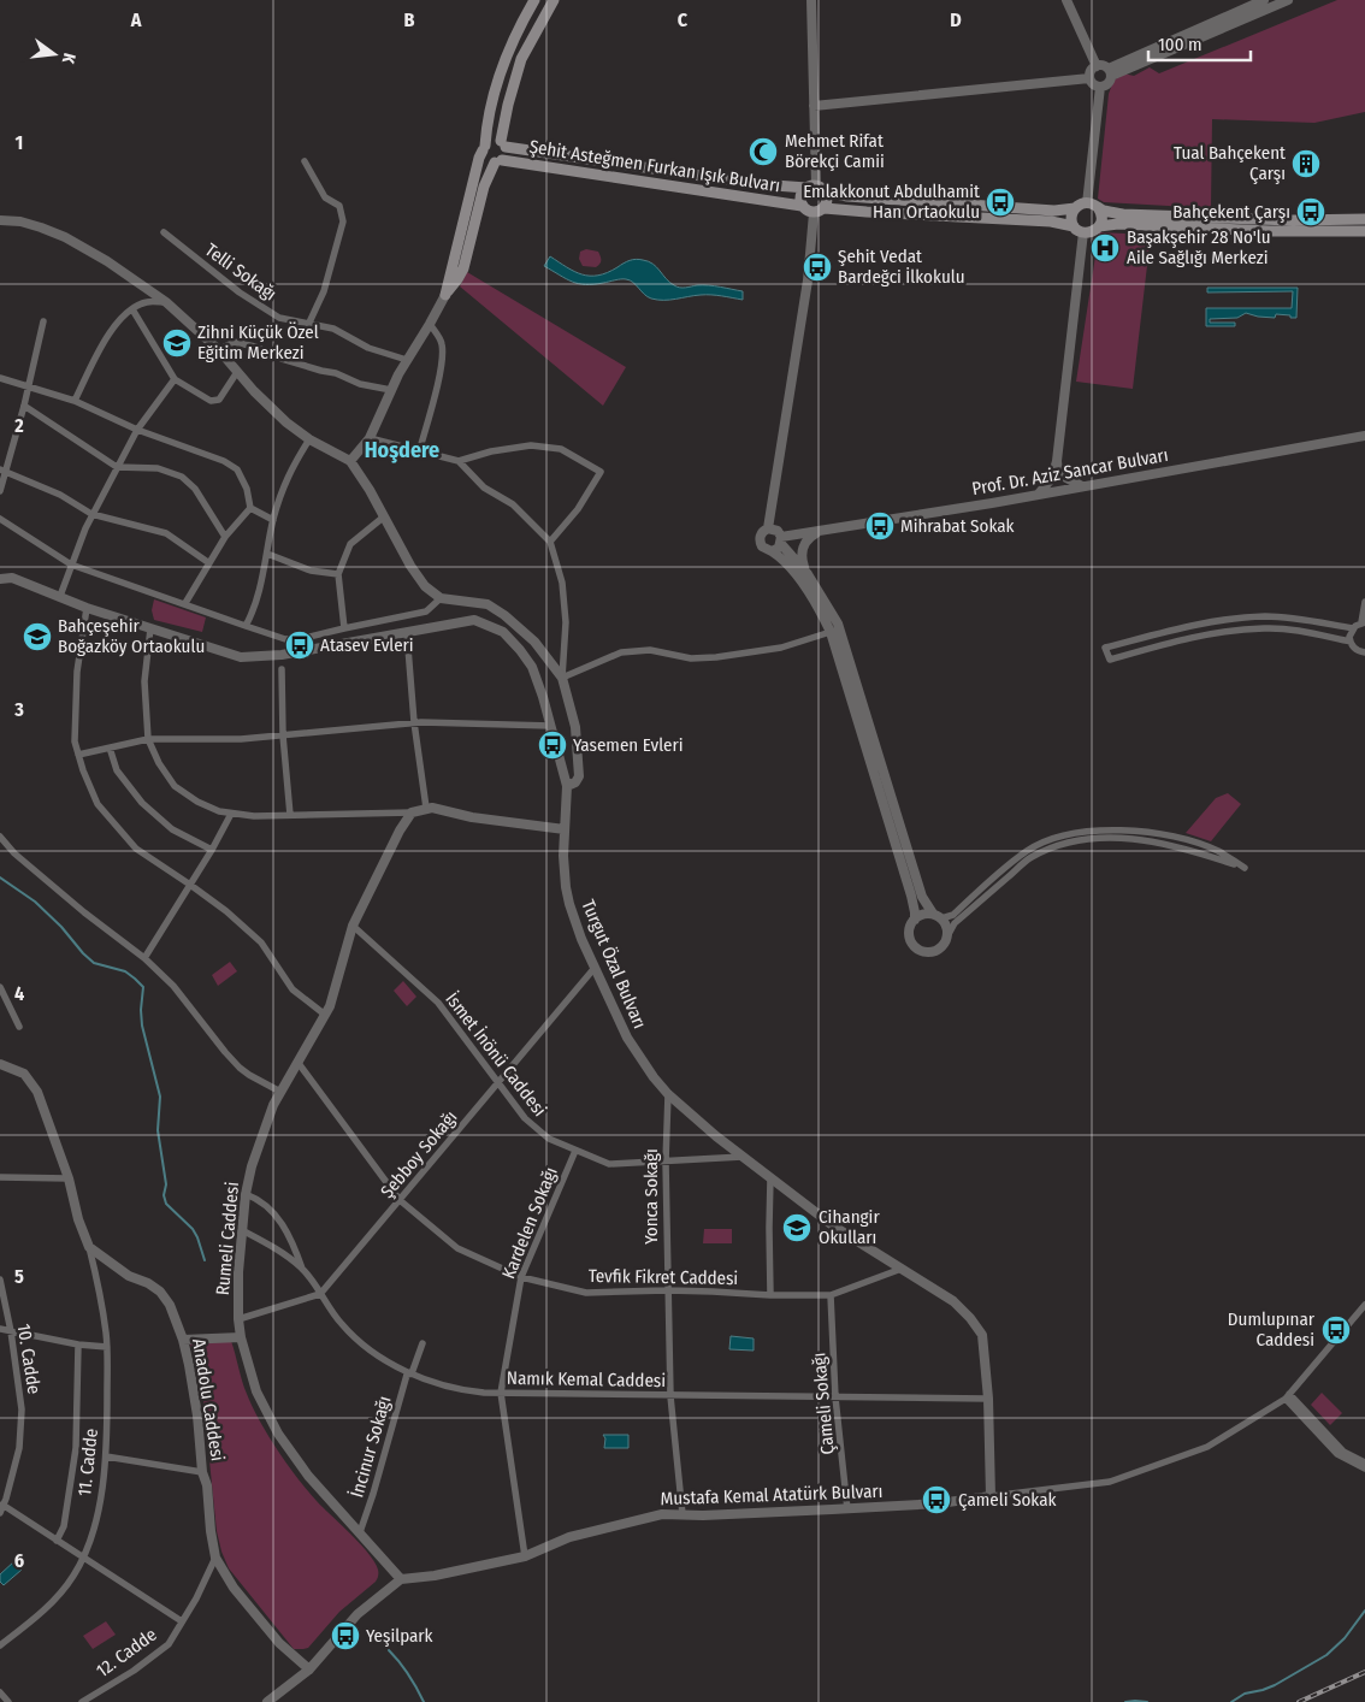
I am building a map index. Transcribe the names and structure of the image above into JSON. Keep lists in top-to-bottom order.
{
  "streets": {
    "main road": ["Şehit Asteğmen Furkan Işık Bulvarı"],
    "street": [
      "Telli Sokağı",
      "Prof. Dr. Aziz Sancar Bulvarı",
      "Turgut Özal Bulvarı",
      "İsmet İnönü Caddesi",
      "Şebboy Sokağı",
      "Yonca Sokağı",
      "Kardelen Sokağı",
      "Rumeli Caddesi",
      "Tevfik Fikret Caddesi",
      "10. Cadde",
      "Namık Kemal Caddesi",
      "Anadolu Caddesi",
      "Çameli Sokağı",
      "İncinur Sokağı",
      "11. Cadde",
      "Mustafa Kemal Atatürk Bulvarı",
      "12. Cadde"
    ]
  },
  "crossings": [
    ["Turgut Özal Bulvarı", "İsmet İnönü Caddesi"],
    ["Turgut Özal Bulvarı", "Şebboy Sokağı"],
    ["Turgut Özal Bulvarı", "Yonca Sokağı"],
    ["Turgut Özal Bulvarı", "Tevfik Fikret Caddesi"],
    ["Turgut Özal Bulvarı", "Namık Kemal Caddesi"],
    ["Turgut Özal Bulvarı", "Mustafa Kemal Atatürk Bulvarı"],
    ["İsmet İnönü Caddesi", "Şebboy Sokağı"],
    ["İsmet İnönü Caddesi", "Yonca Sokağı"],
    ["İsmet İnönü Caddesi", "Kardelen Sokağı"],
    ["İsmet İnönü Caddesi", "Rumeli Caddesi"],
    ["Şebboy Sokağı", "Tevfik Fikret Caddesi"],
    ["Şebboy Sokağı", "Namık Kemal Caddesi"],
    ["Yonca Sokağı", "Tevfik Fikret Caddesi"],
    ["Yonca Sokağı", "Namık Kemal Caddesi"],
    ["Yonca Sokağı", "Mustafa Kemal Atatürk Bulvarı"],
    ["Kardelen Sokağı", "Tevfik Fikret Caddesi"],
    ["Kardelen Sokağı", "Namık Kemal Caddesi"],
    ["Kardelen Sokağı", "Mustafa Kemal Atatürk Bulvarı"],
    ["Rumeli Caddesi", "Tevfik Fikret Caddesi"],
    ["Rumeli Caddesi", "Namık Kemal Caddesi"],
    ["Rumeli Caddesi", "İncinur Sokağı"],
    ["Rumeli Caddesi", "Mustafa Kemal Atatürk Bulvarı"],
    ["Tevfik Fikret Caddesi", "Çameli Sokağı"],
    ["Namık Kemal Caddesi", "Çameli Sokağı"],
    ["Namık Kemal Caddesi", "İncinur Sokağı"],
    ["Anadolu Caddesi", "11. Cadde"],
    ["Anadolu Caddesi", "12. Cadde"],
    ["Çameli Sokağı", "Mustafa Kemal Atatürk Bulvarı"]
  ],
  "districts": ["Hoşdere"],
  "places": {
    "mosque": ["Mehmet Rifat Börekçi Camii"],
    "building": ["Tual Bahçekent Çarşı"],
    "bus stop": [
      "Emlakkonut Abdulhamit Han Ortaokulu",
      "Bahçekent Çarşı",
      "Şehit Vedat Bardeğci İlkokulu",
      "Mihrabat Sokak",
      "Atasev Evleri",
      "Yasemen Evleri",
      "Dumlupınar Caddesi",
      "Çameli Sokak",
      "Yeşilpark"
    ],
    "hospital": ["Başakşehir 28 No'lu Aile Sağlığı Merkezi"],
    "school or university": ["Zihni Küçük Özel Eğitim Merkezi", "Bahçeşehir Boğazköy Ortaokulu", "Cihangir Okulları"]
  },
  "scale_bar": "100 m",
  "north": "right",
  "grid": {
    "columns": [
      "A",
      "B",
      "C",
      "D"
    ],
    "rows": [
      "1",
      "2",
      "3",
      "4",
      "5",
      "6"
    ]
  }
}
